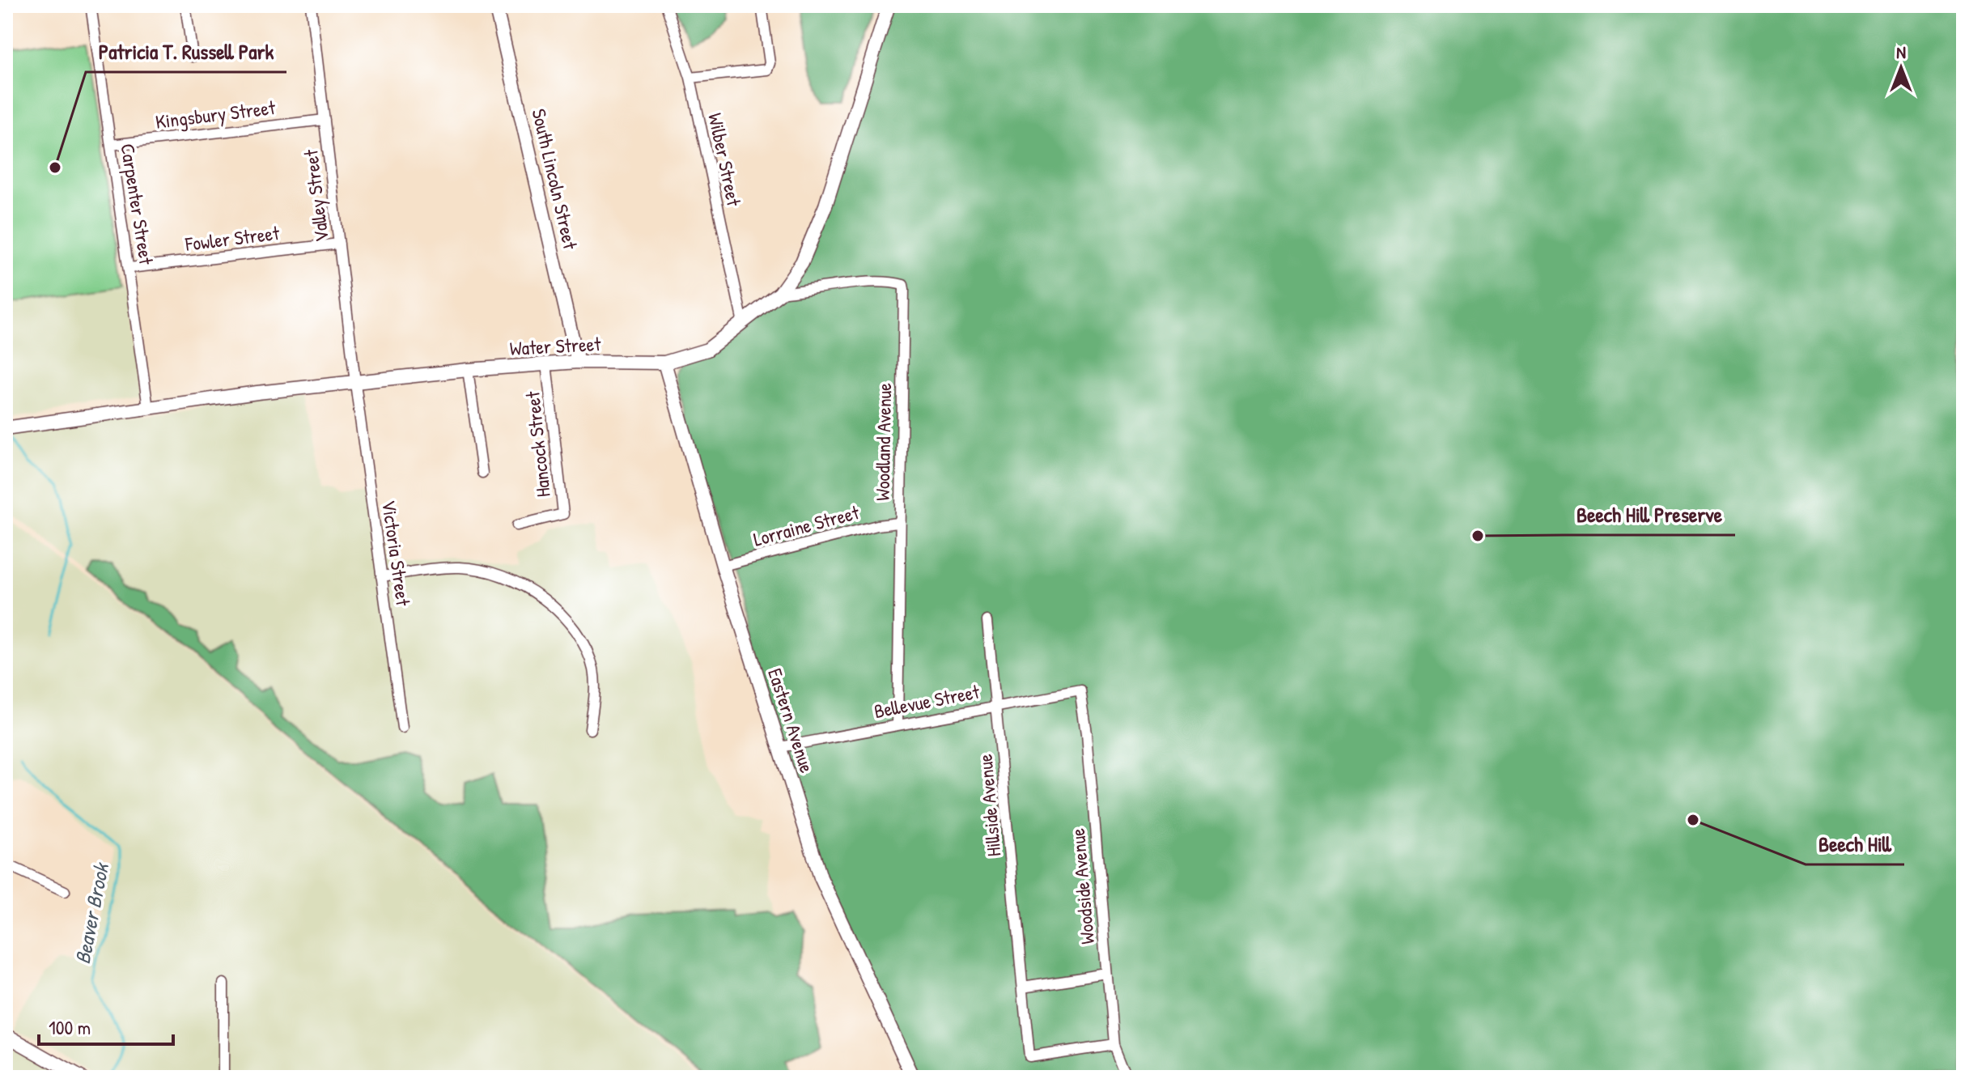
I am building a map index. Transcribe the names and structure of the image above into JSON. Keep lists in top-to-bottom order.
{
  "streets": {
    "street": [
      "Kingsbury Street",
      "Wilber Street",
      "South Lincoln Street",
      "Valley Street",
      "Carpenter Street",
      "Fowler Street",
      "Water Street",
      "Woodland Avenue",
      "Hancock Street",
      "Lorraine Street",
      "Victoria Street",
      "Bellevue Street",
      "Eastern Avenue",
      "Hillside Avenue",
      "Woodside Avenue"
    ]
  },
  "crossings": [
    ["Kingsbury Street", "Valley Street"],
    ["Kingsbury Street", "Carpenter Street"],
    ["Wilber Street", "Water Street"],
    ["South Lincoln Street", "Water Street"],
    ["Valley Street", "Fowler Street"],
    ["Valley Street", "Water Street"],
    ["Valley Street", "Victoria Street"],
    ["Carpenter Street", "Fowler Street"],
    ["Carpenter Street", "Water Street"],
    ["Water Street", "Woodland Avenue"],
    ["Water Street", "Hancock Street"],
    ["Water Street", "Victoria Street"],
    ["Water Street", "Eastern Avenue"],
    ["Woodland Avenue", "Lorraine Street"],
    ["Woodland Avenue", "Bellevue Street"],
    ["Lorraine Street", "Eastern Avenue"],
    ["Bellevue Street", "Eastern Avenue"],
    ["Bellevue Street", "Hillside Avenue"],
    ["Bellevue Street", "Woodside Avenue"],
    ["Hillside Avenue", "Woodside Avenue"]
  ],
  "water": ["Beaver Brook"],
  "places": ["Patricia T. Russell Park", "Beech Hill Preserve", "Beech Hill"],
  "scale_bar": "100 m",
  "north": "top"
}
